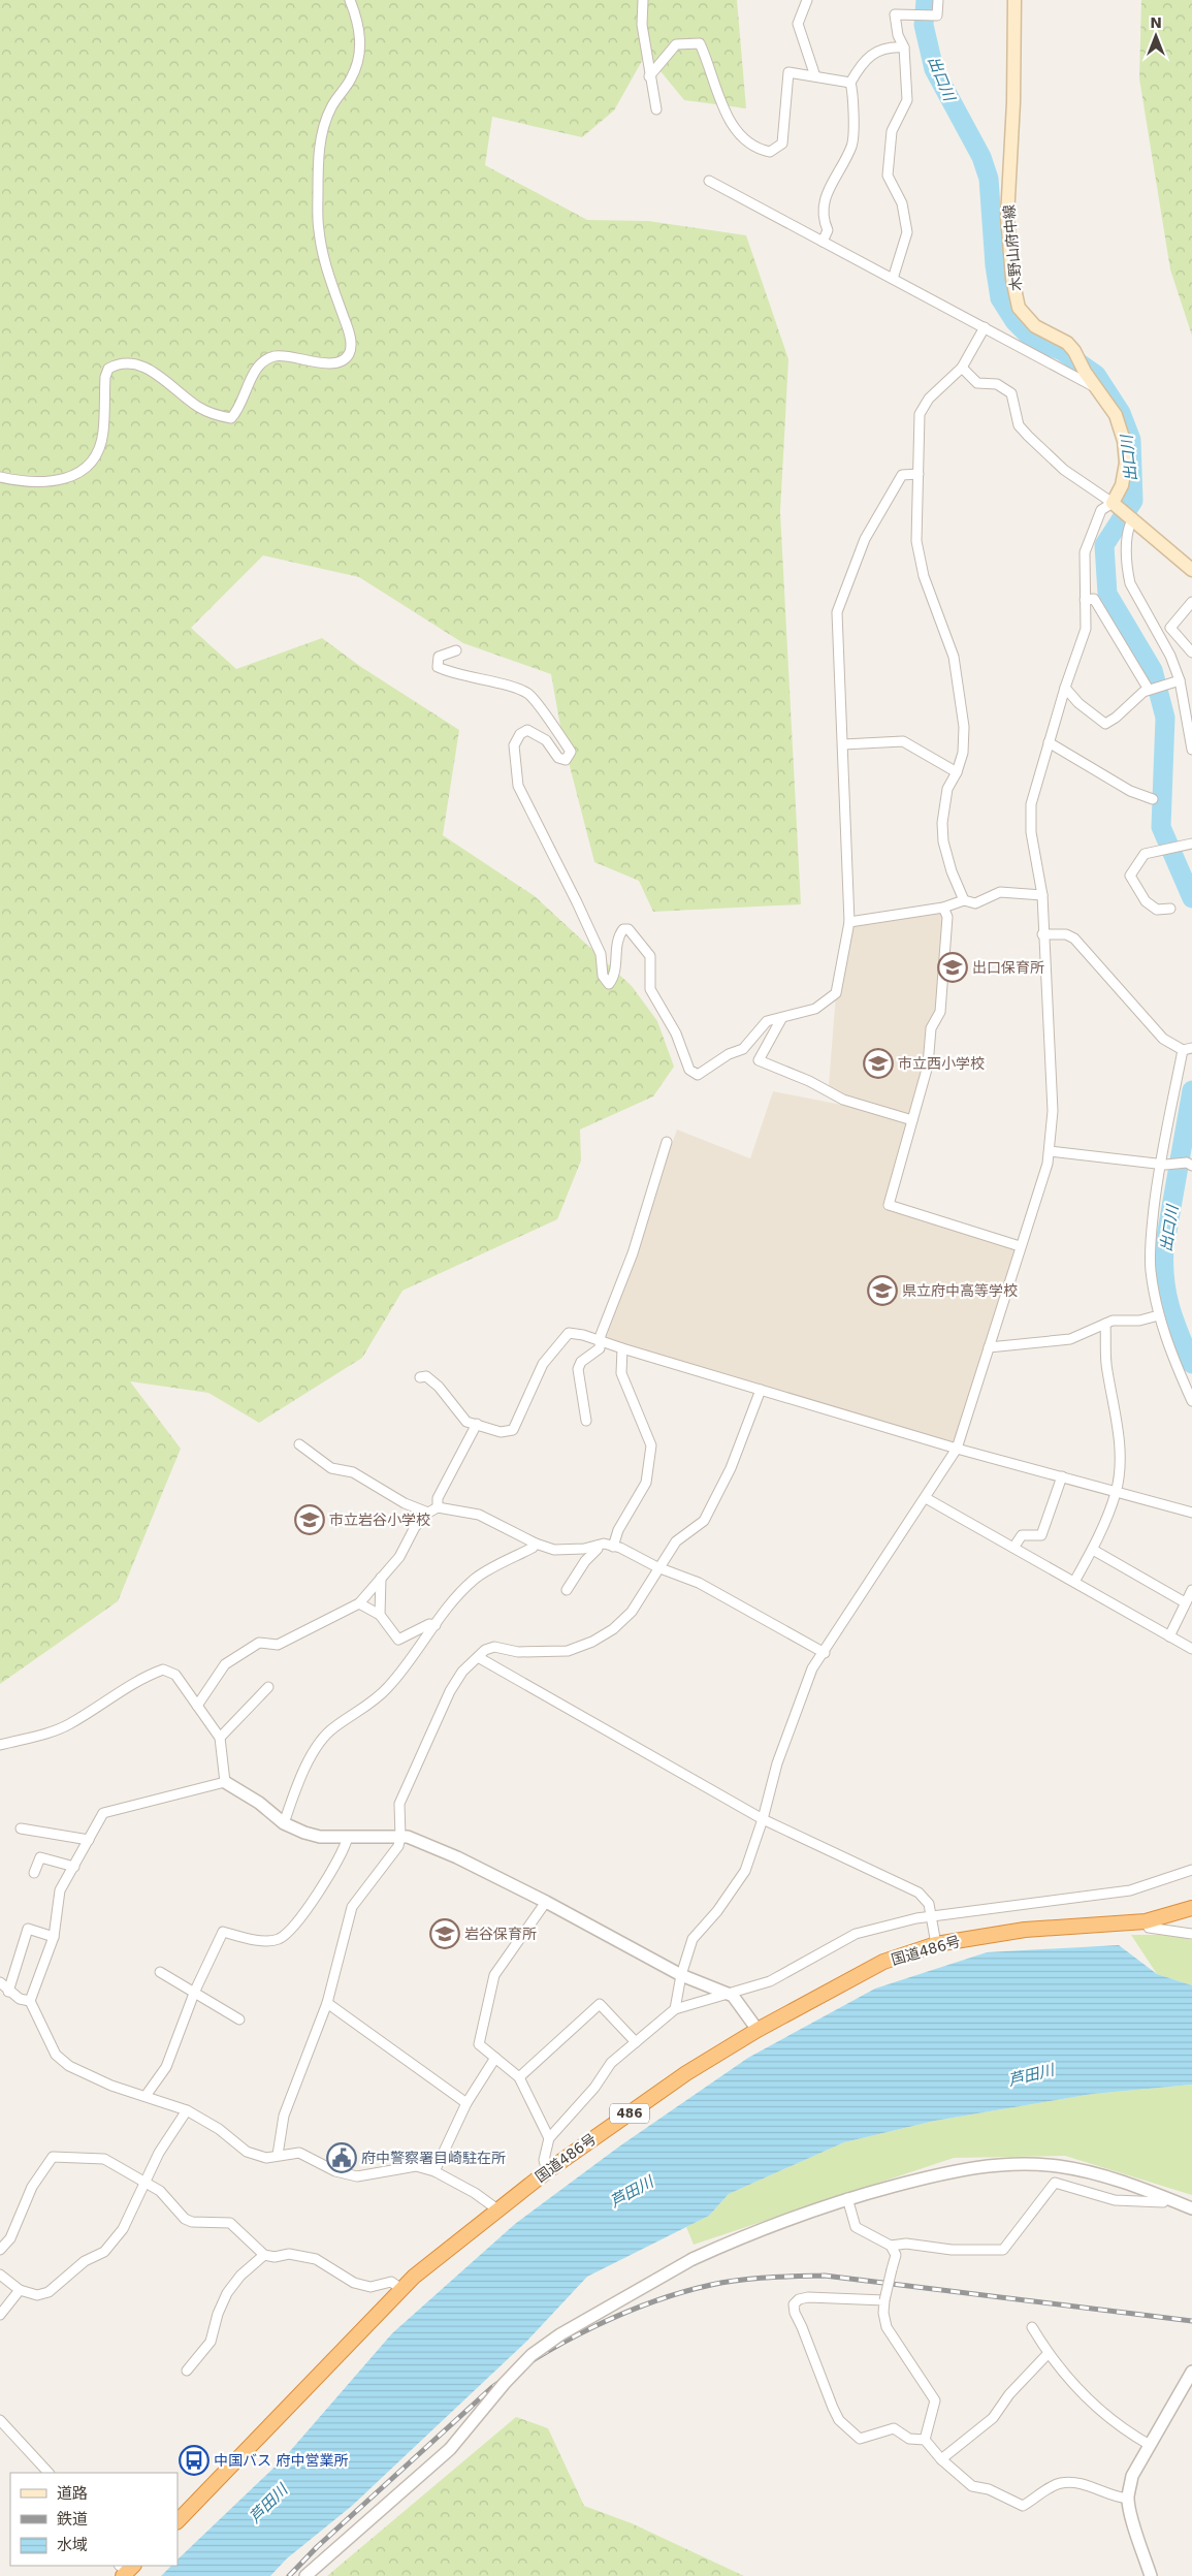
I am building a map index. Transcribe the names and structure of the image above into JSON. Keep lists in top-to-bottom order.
{
  "streets": {
    "highway": ["国道486号", "486"],
    "main road": ["木野山府中線"]
  },
  "water": ["出口川", "芦田川"],
  "places": {
    "school or university": [
      "出口保育所",
      "市立西小学校",
      "県立府中高等学校",
      "市立岩谷小学校",
      "岩谷保育所"
    ],
    "public building": ["府中警察署目崎駐在所"],
    "bus stop": ["中国バス 府中営業所"]
  },
  "legend": ["道路", "鉄道", "水域"],
  "north": "top"
}
